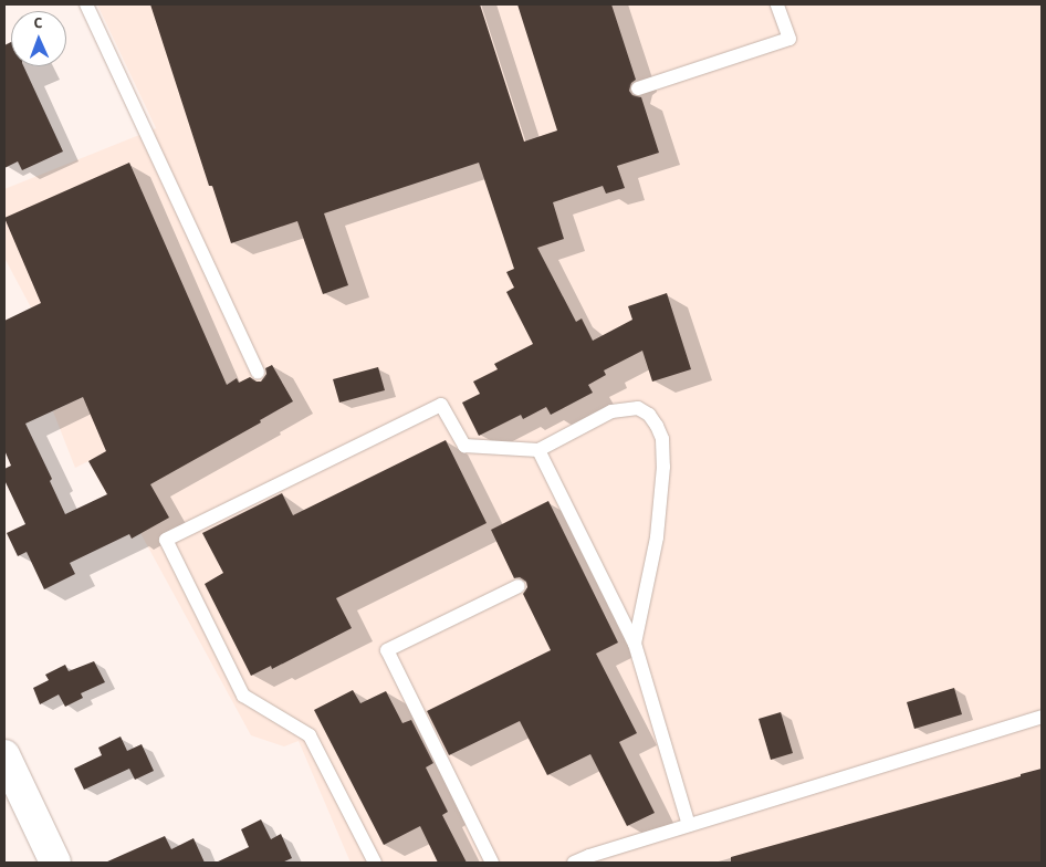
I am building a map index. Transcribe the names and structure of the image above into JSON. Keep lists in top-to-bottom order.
{
  "north": "top"
}
